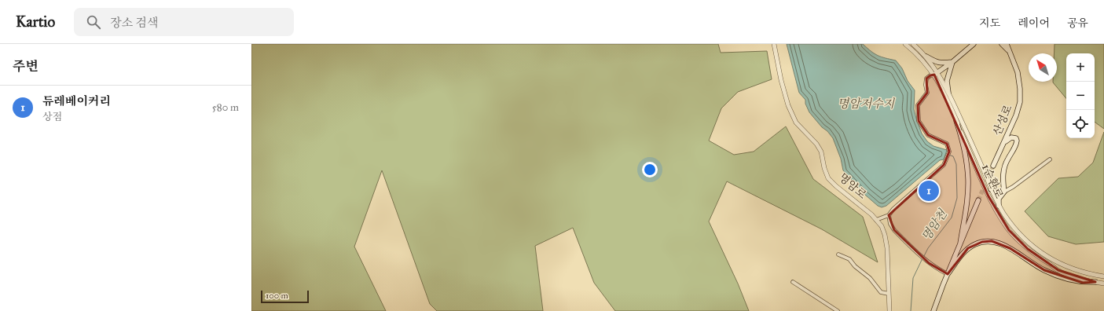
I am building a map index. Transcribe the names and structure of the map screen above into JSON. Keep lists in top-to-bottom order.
{
  "streets": {
    "main road": ["산성로"],
    "street": ["1순환로", "명암로"]
  },
  "water": ["명암저수지", "명암천"],
  "scale_bar": "100 m",
  "north": "top left",
  "page": {
    "header": "Kartio",
    "search": "장소 검색",
    "nav": ["지도", "레이어", "공유"],
    "heading": "주변",
    "map_buttons": ["+", "−"],
    "list": [
      {
        "mark": "1",
        "name": "듀레베이커리",
        "note": "상점",
        "value": "580 m"
      }
    ],
    "pins": "1",
    "scale": "100 m"
  }
}
